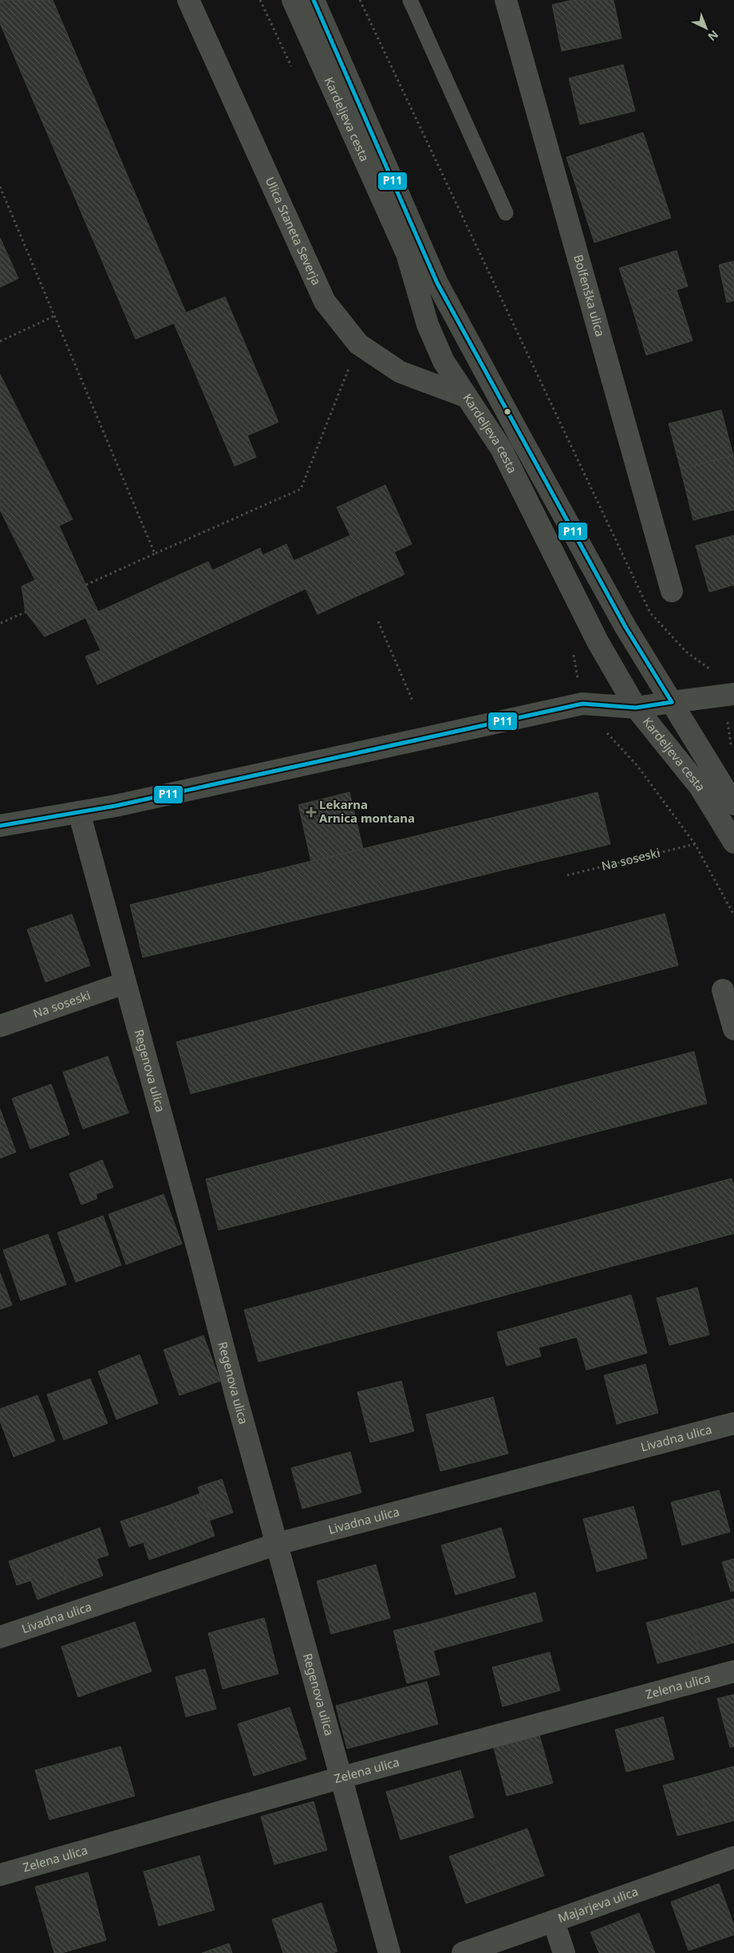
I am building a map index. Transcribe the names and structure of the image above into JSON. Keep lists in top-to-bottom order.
{
  "streets": {
    "street": [
      "Kardeljeva cesta",
      "Ulica Staneta Severja",
      "Bolfenška ulica",
      "Na soseski",
      "Regenova ulica",
      "Livadna ulica",
      "Zelena ulica",
      "Majarjeva ulica"
    ]
  },
  "crossings": [
    ["Kardeljeva cesta", "Ulica Staneta Severja"],
    ["Na soseski", "Regenova ulica"],
    ["Regenova ulica", "Livadna ulica"],
    ["Regenova ulica", "Zelena ulica"]
  ],
  "places": {
    "health": ["Lekarna Arnica montana"]
  },
  "lines": ["transit line P11"],
  "north": "bottom right"
}
